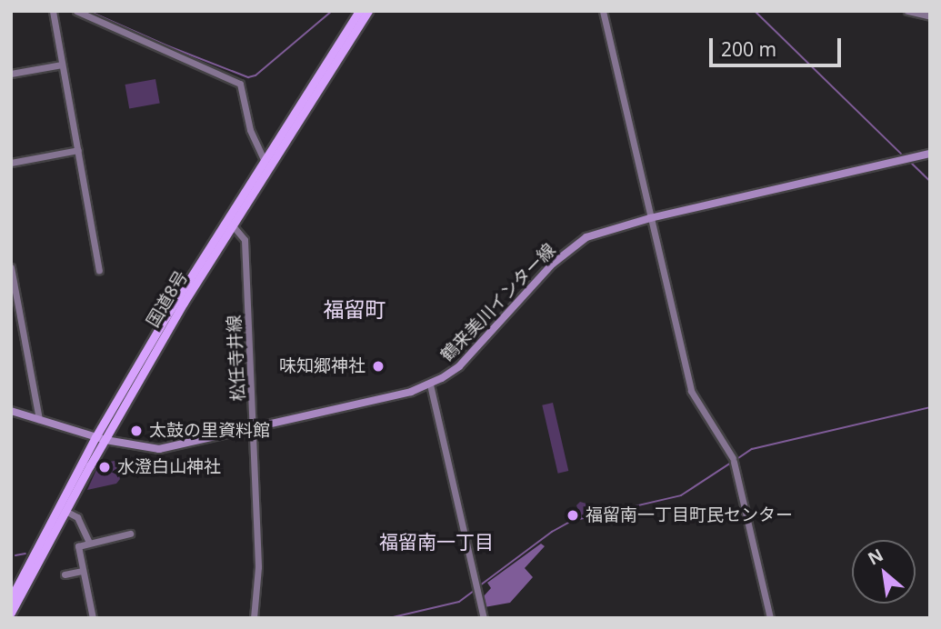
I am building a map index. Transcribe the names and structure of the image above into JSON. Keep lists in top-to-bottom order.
{
  "streets": {
    "highway": ["国道8号"],
    "main road": ["鶴来美川インター線"],
    "street": ["松任寺井線"]
  },
  "crossings": [
    ["国道8号", "鶴来美川インター線"],
    ["国道8号", "松任寺井線"],
    ["鶴来美川インター線", "松任寺井線"]
  ],
  "districts": ["福留町", "福留南一丁目"],
  "places": [
    "味知郷神社",
    "太鼓の里資料館",
    "水澄白山神社",
    "福留南一丁目町民センター"
  ],
  "scale_bar": "200 m",
  "north": "top left"
}
